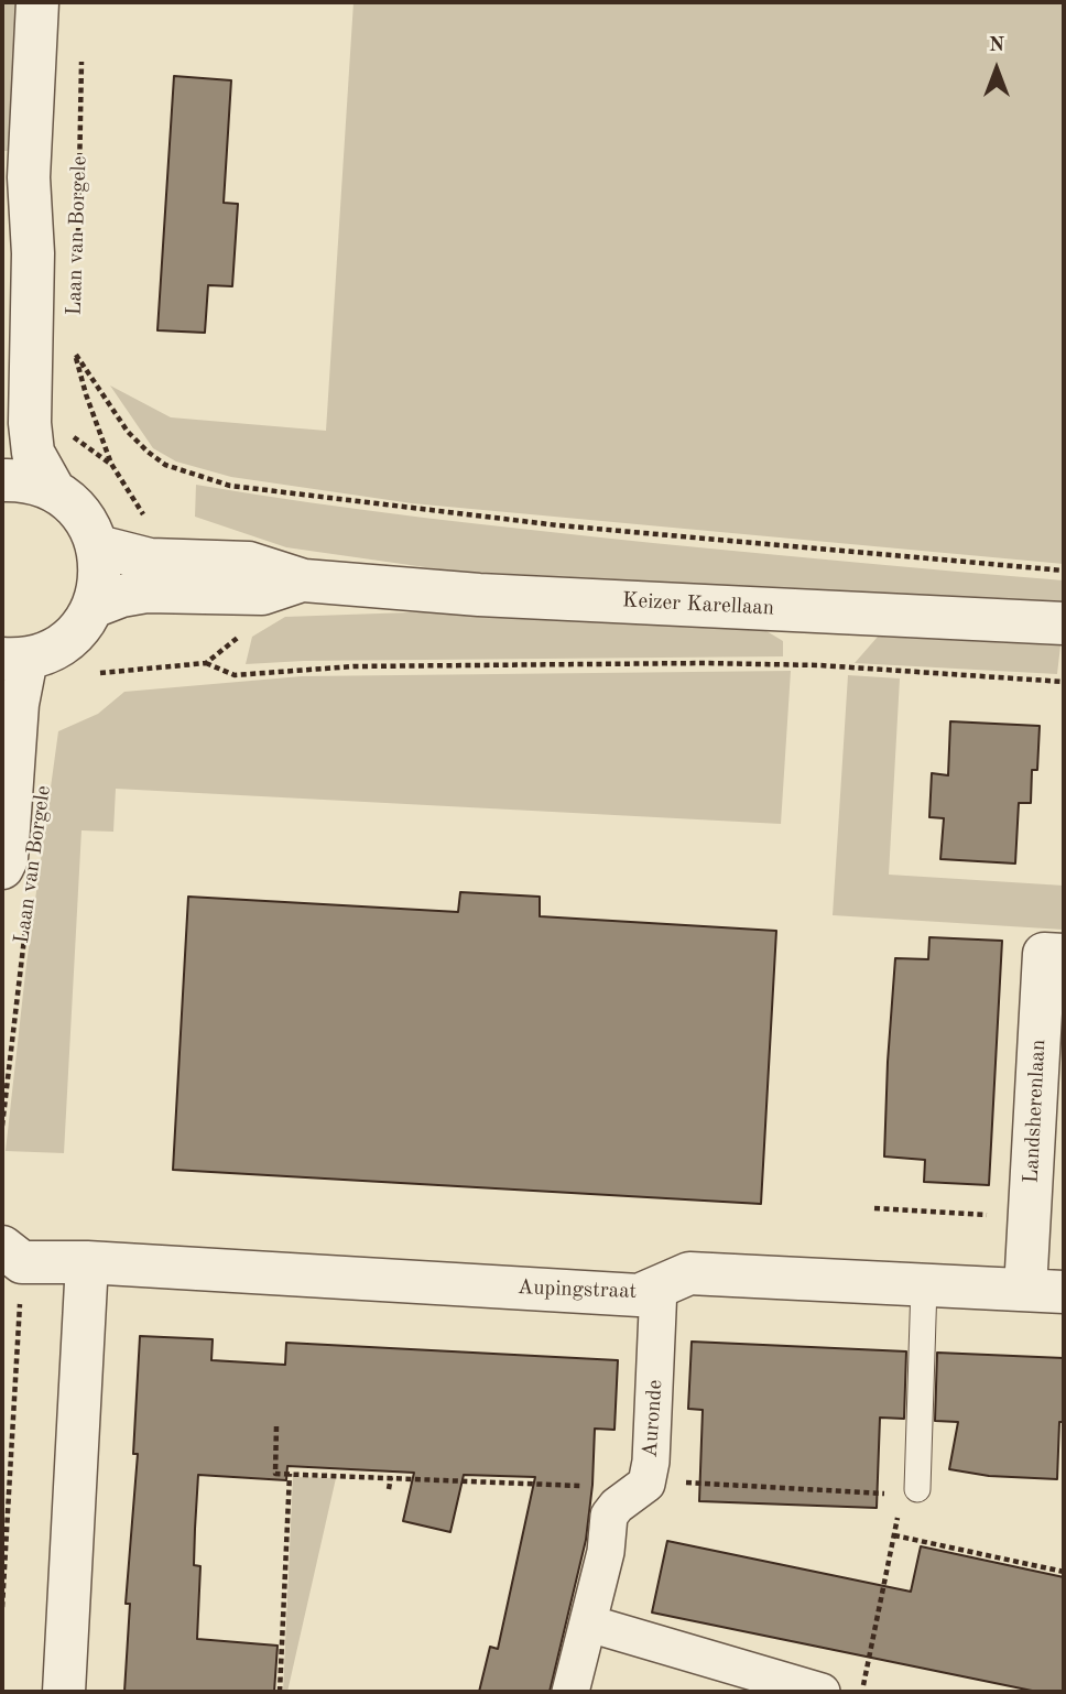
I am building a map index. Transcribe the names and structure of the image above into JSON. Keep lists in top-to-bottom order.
{
  "streets": {
    "street": [
      "Laan van Borgele",
      "Keizer Karellaan",
      "Landsherenlaan",
      "Aupingstraat",
      "Auronde"
    ]
  },
  "crossings": [
    ["Landsherenlaan", "Aupingstraat"],
    ["Aupingstraat", "Auronde"]
  ],
  "north": "top"
}
